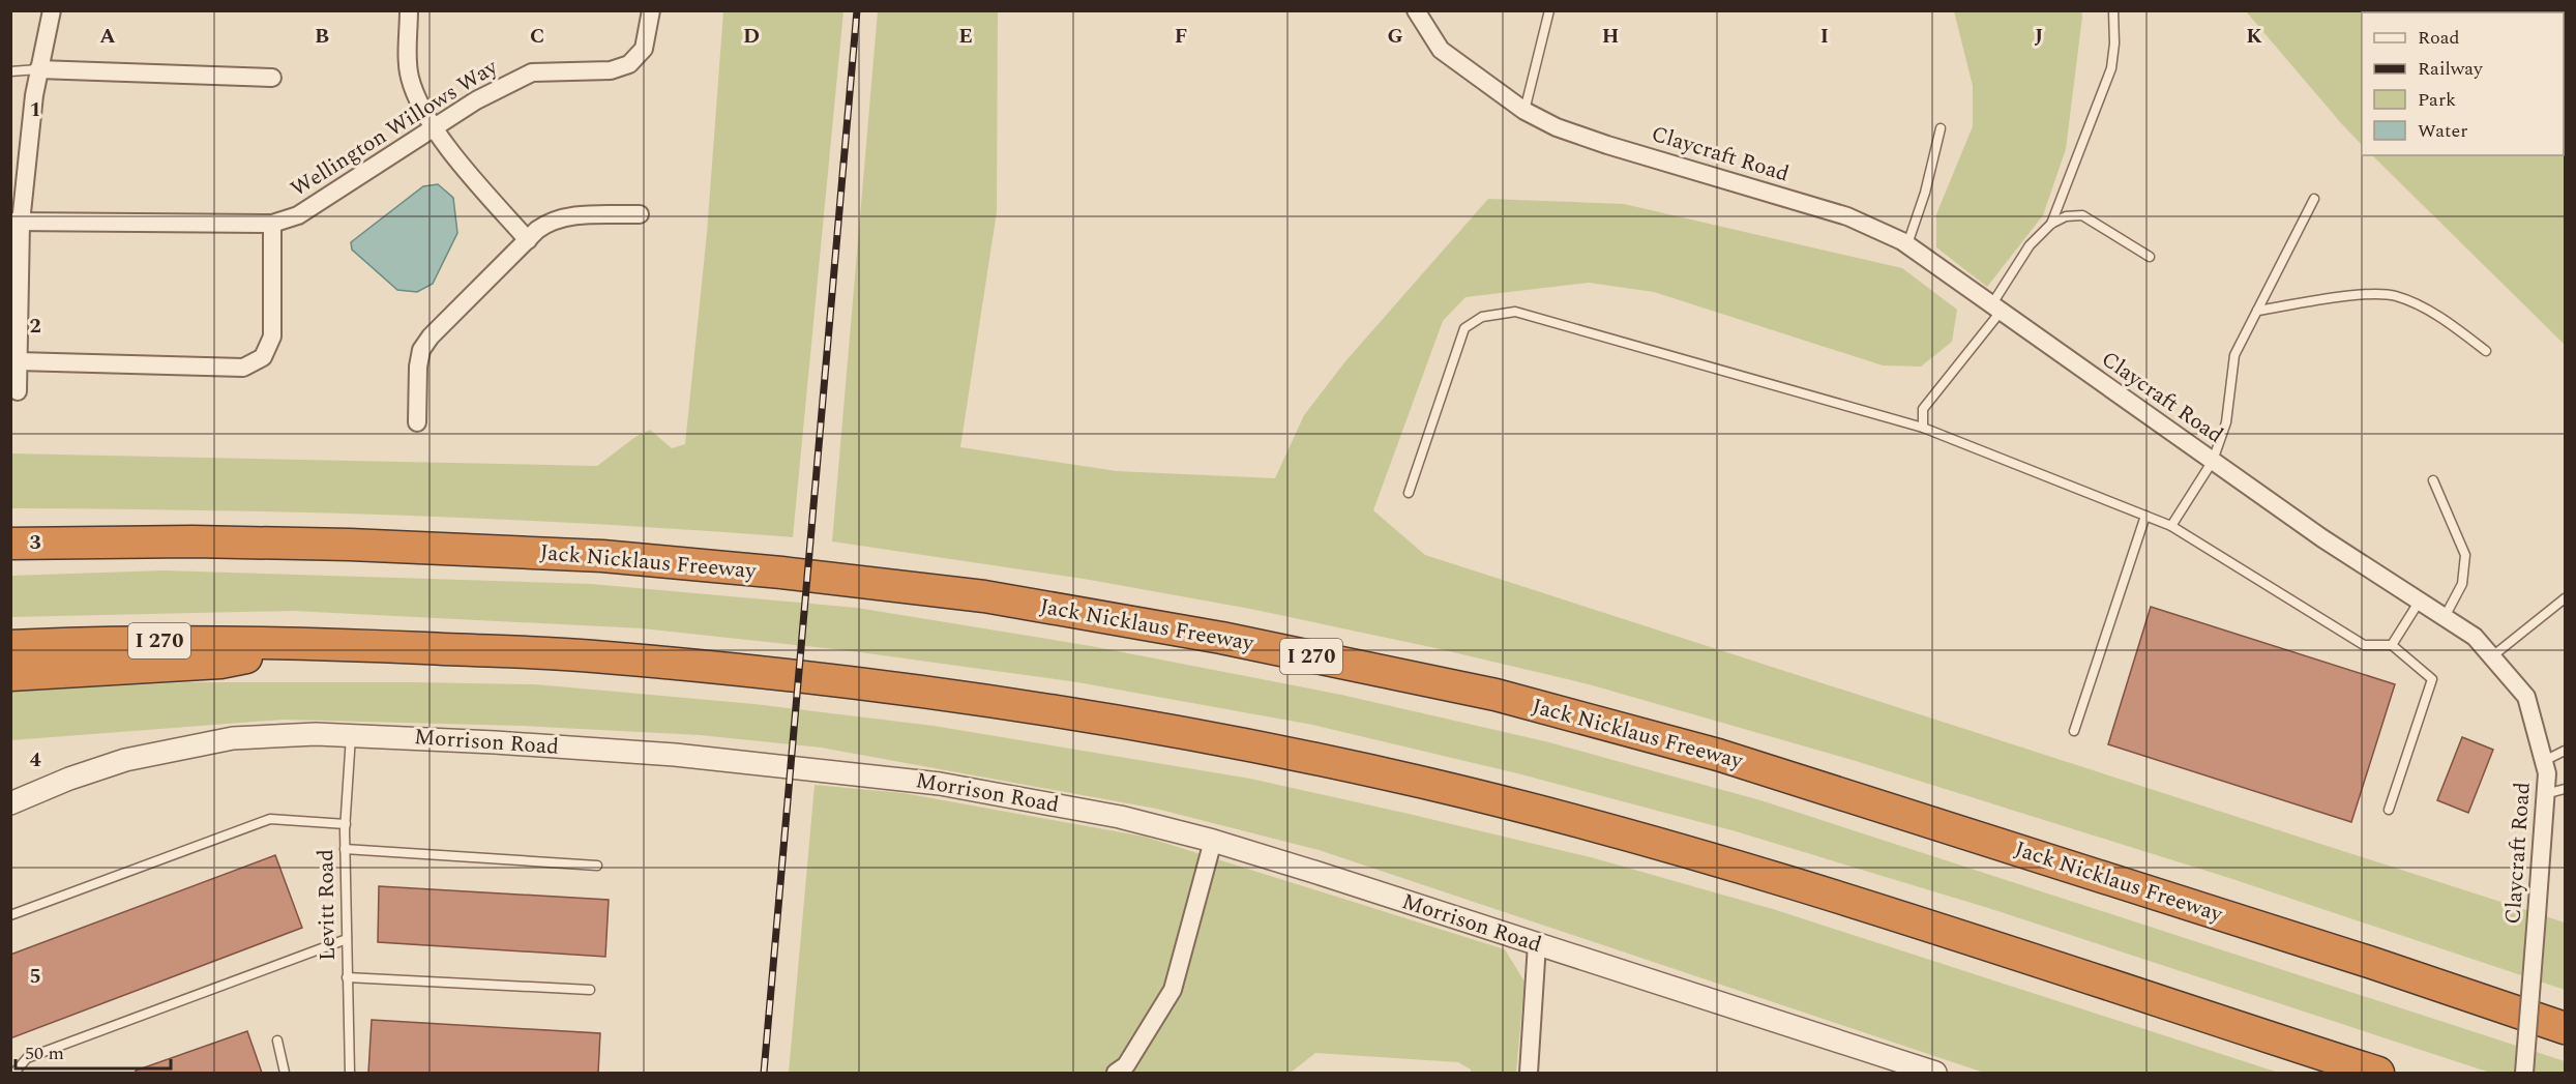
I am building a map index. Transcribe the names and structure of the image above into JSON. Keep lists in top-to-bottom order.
{
  "streets": {
    "highway": ["Jack Nicklaus Freeway", "I 270"],
    "street": ["Wellington Willows Way", "Claycraft Road", "Morrison Road"],
    "lane": ["Levitt Road"]
  },
  "crossings": [
    ["Morrison Road", "Levitt Road"]
  ],
  "legend": [
    "Road",
    "Railway",
    "Park",
    "Water"
  ],
  "scale_bar": "50 m",
  "grid": {
    "columns": [
      "A",
      "B",
      "C",
      "D",
      "E",
      "F",
      "G",
      "H",
      "I",
      "J",
      "K"
    ],
    "rows": [
      "1",
      "2",
      "3",
      "4",
      "5"
    ]
  }
}
